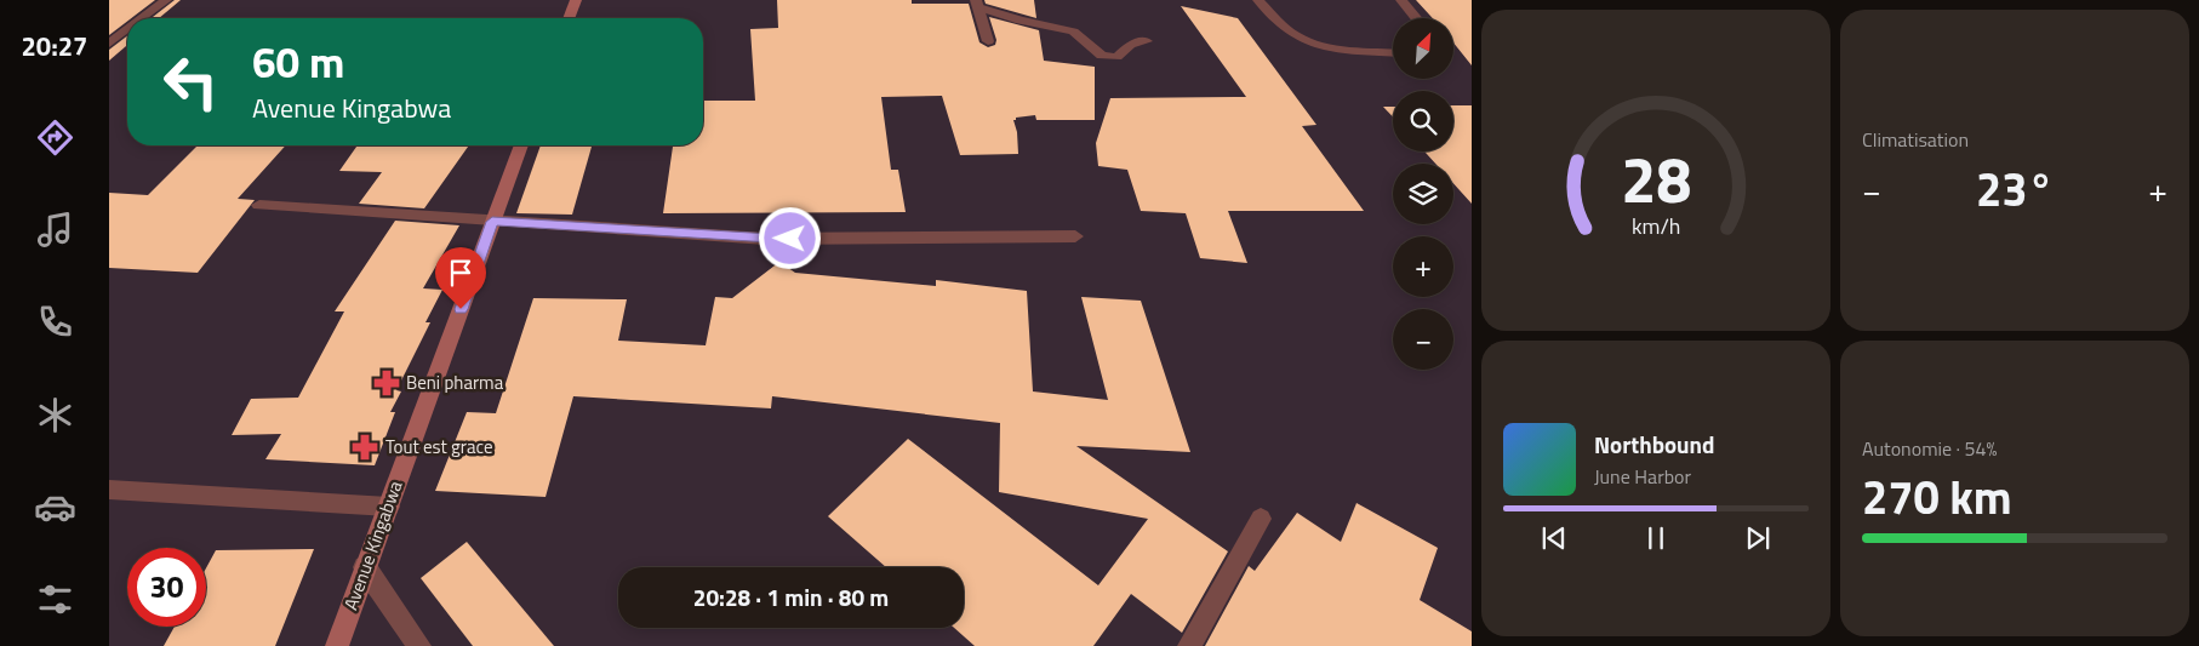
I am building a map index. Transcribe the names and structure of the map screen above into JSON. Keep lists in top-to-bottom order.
{
  "streets": {
    "street": ["Avenue Kingabwa"]
  },
  "places": {
    "pharmacy": ["Beni pharma", "Tout est grace"]
  },
  "north": "top right",
  "page": {
    "tabs": "20:27",
    "tile": [
      "Climatisation",
      ["Autonomie · 54%", "270 km"]
    ],
    "map_buttons": ["+", "−"],
    "turn": ["60 m", "Avenue Kingabwa"],
    "heat": ["−", "23°", "+"],
    "song": ["Northbound", "June Harbor"],
    "limit": "30",
    "trip": "20:28 · 1 min · 80 m",
    "gauge": ["28", "km/h"]
  }
}
